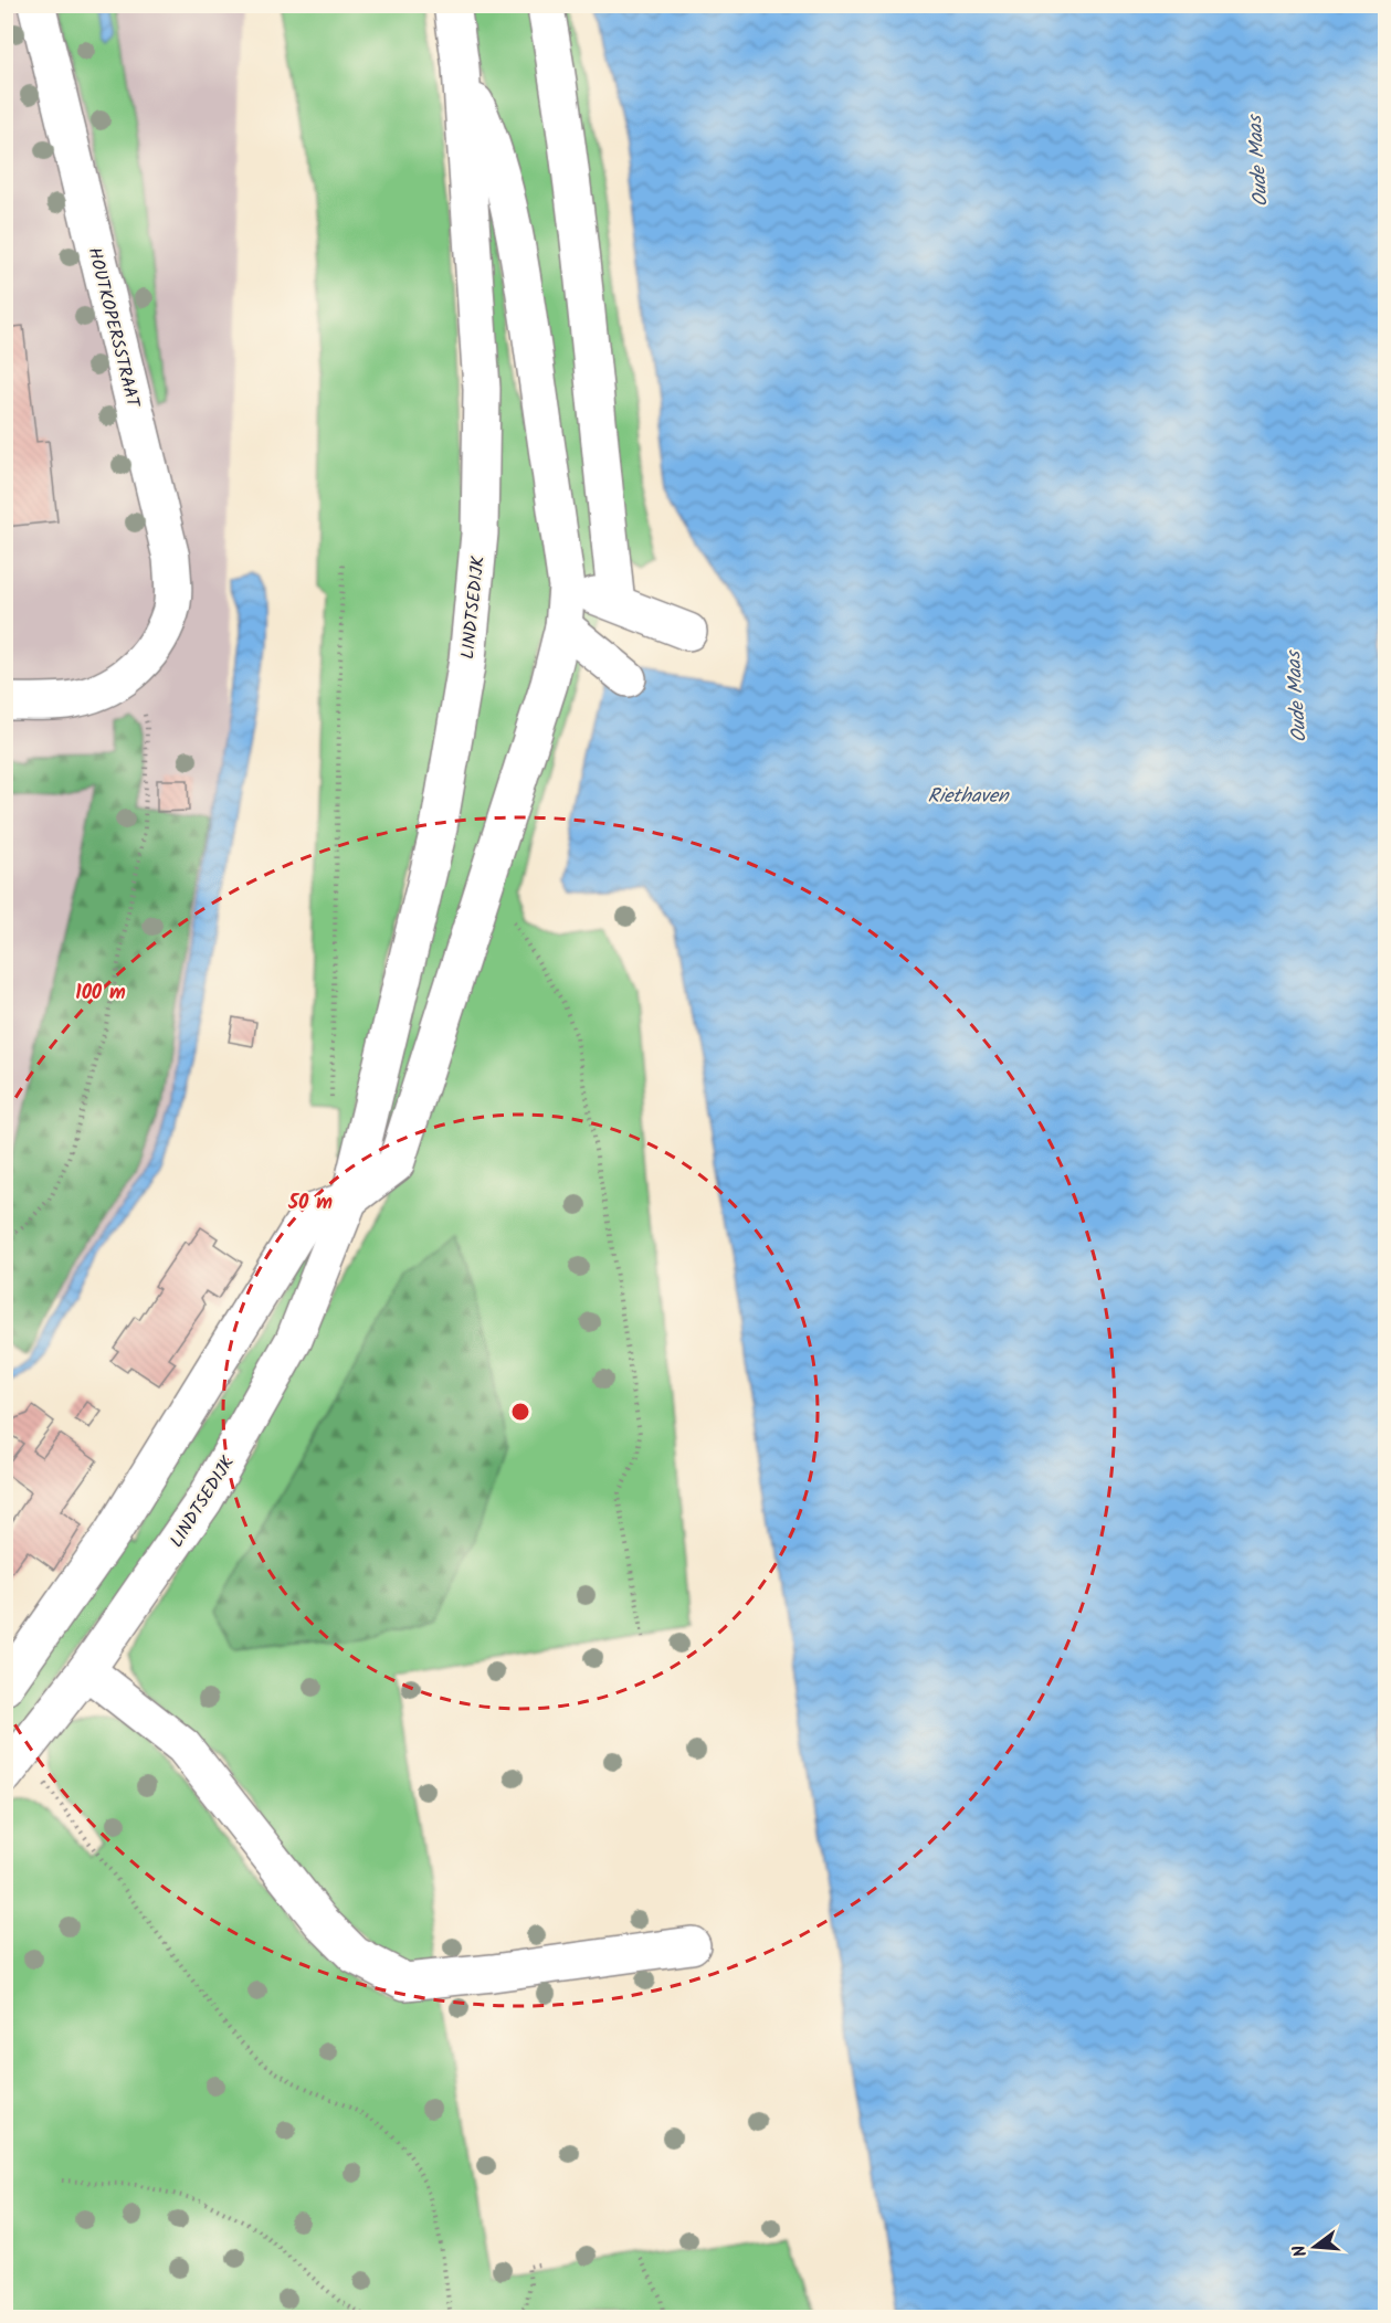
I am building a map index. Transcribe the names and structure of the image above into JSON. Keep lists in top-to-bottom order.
{
  "streets": {
    "street": ["HOUTKOPERSSTRAAT", "LINDTSEDIJK"]
  },
  "water": ["Oude Maas", "Riethaven"],
  "north": "left",
  "rings": ["100 m", "50 m"]
}
